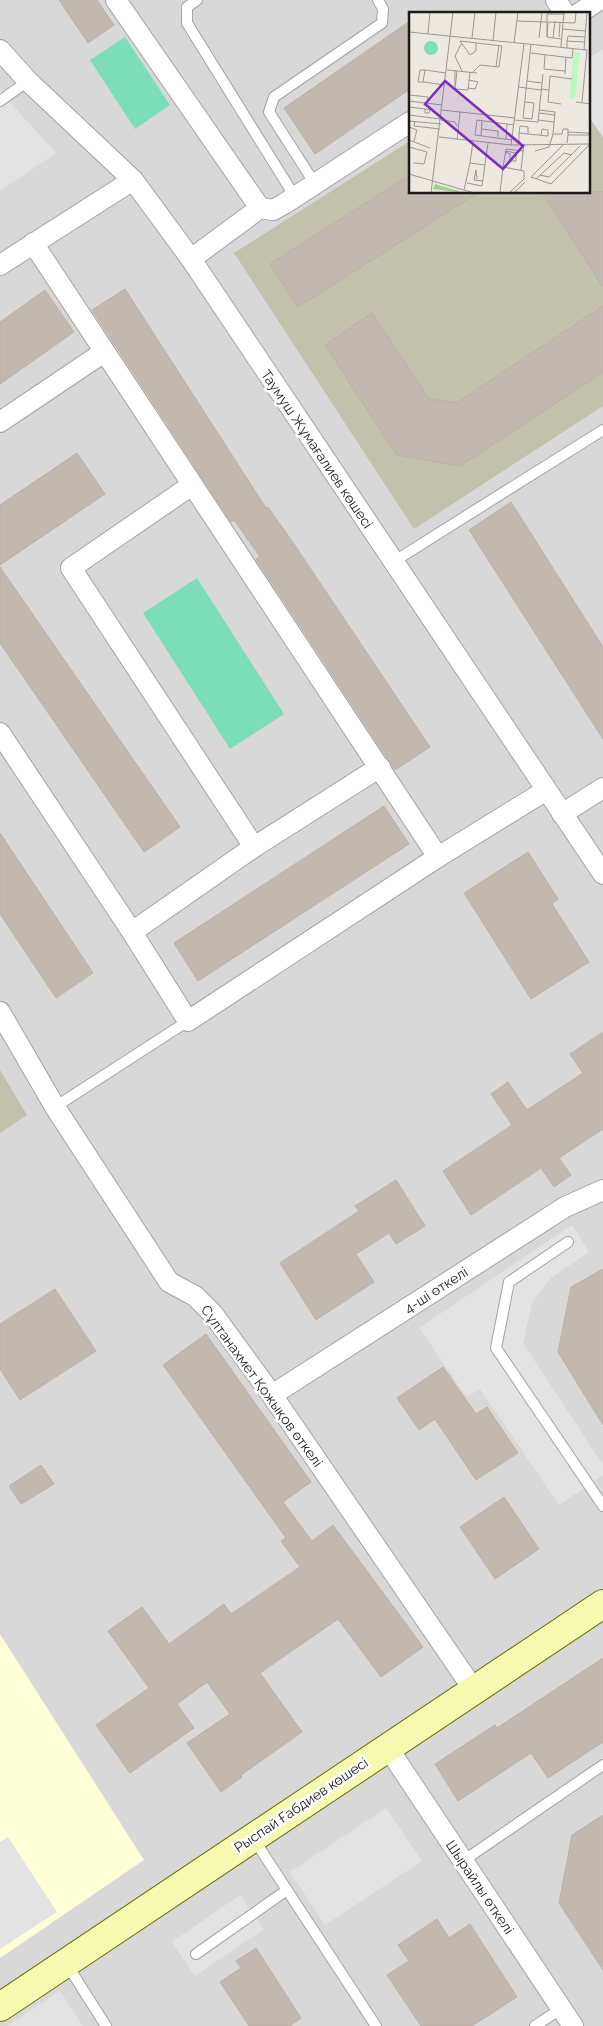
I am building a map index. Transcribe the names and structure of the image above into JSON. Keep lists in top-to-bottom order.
{
  "streets": {
    "street": [
      "Таумуш Жұмағалиев көшесі",
      "4-ші өткелі",
      "Сұлтанахмет Қожықов өткелі",
      "Рыспай Ғабдиев көшесі",
      "Шырайлы өткелі"
    ]
  },
  "crossings": [
    ["4-ші өткелі", "Сұлтанахмет Қожықов өткелі"],
    ["Сұлтанахмет Қожықов өткелі", "Рыспай Ғабдиев көшесі"],
    ["Рыспай Ғабдиев көшесі", "Шырайлы өткелі"]
  ]
}
